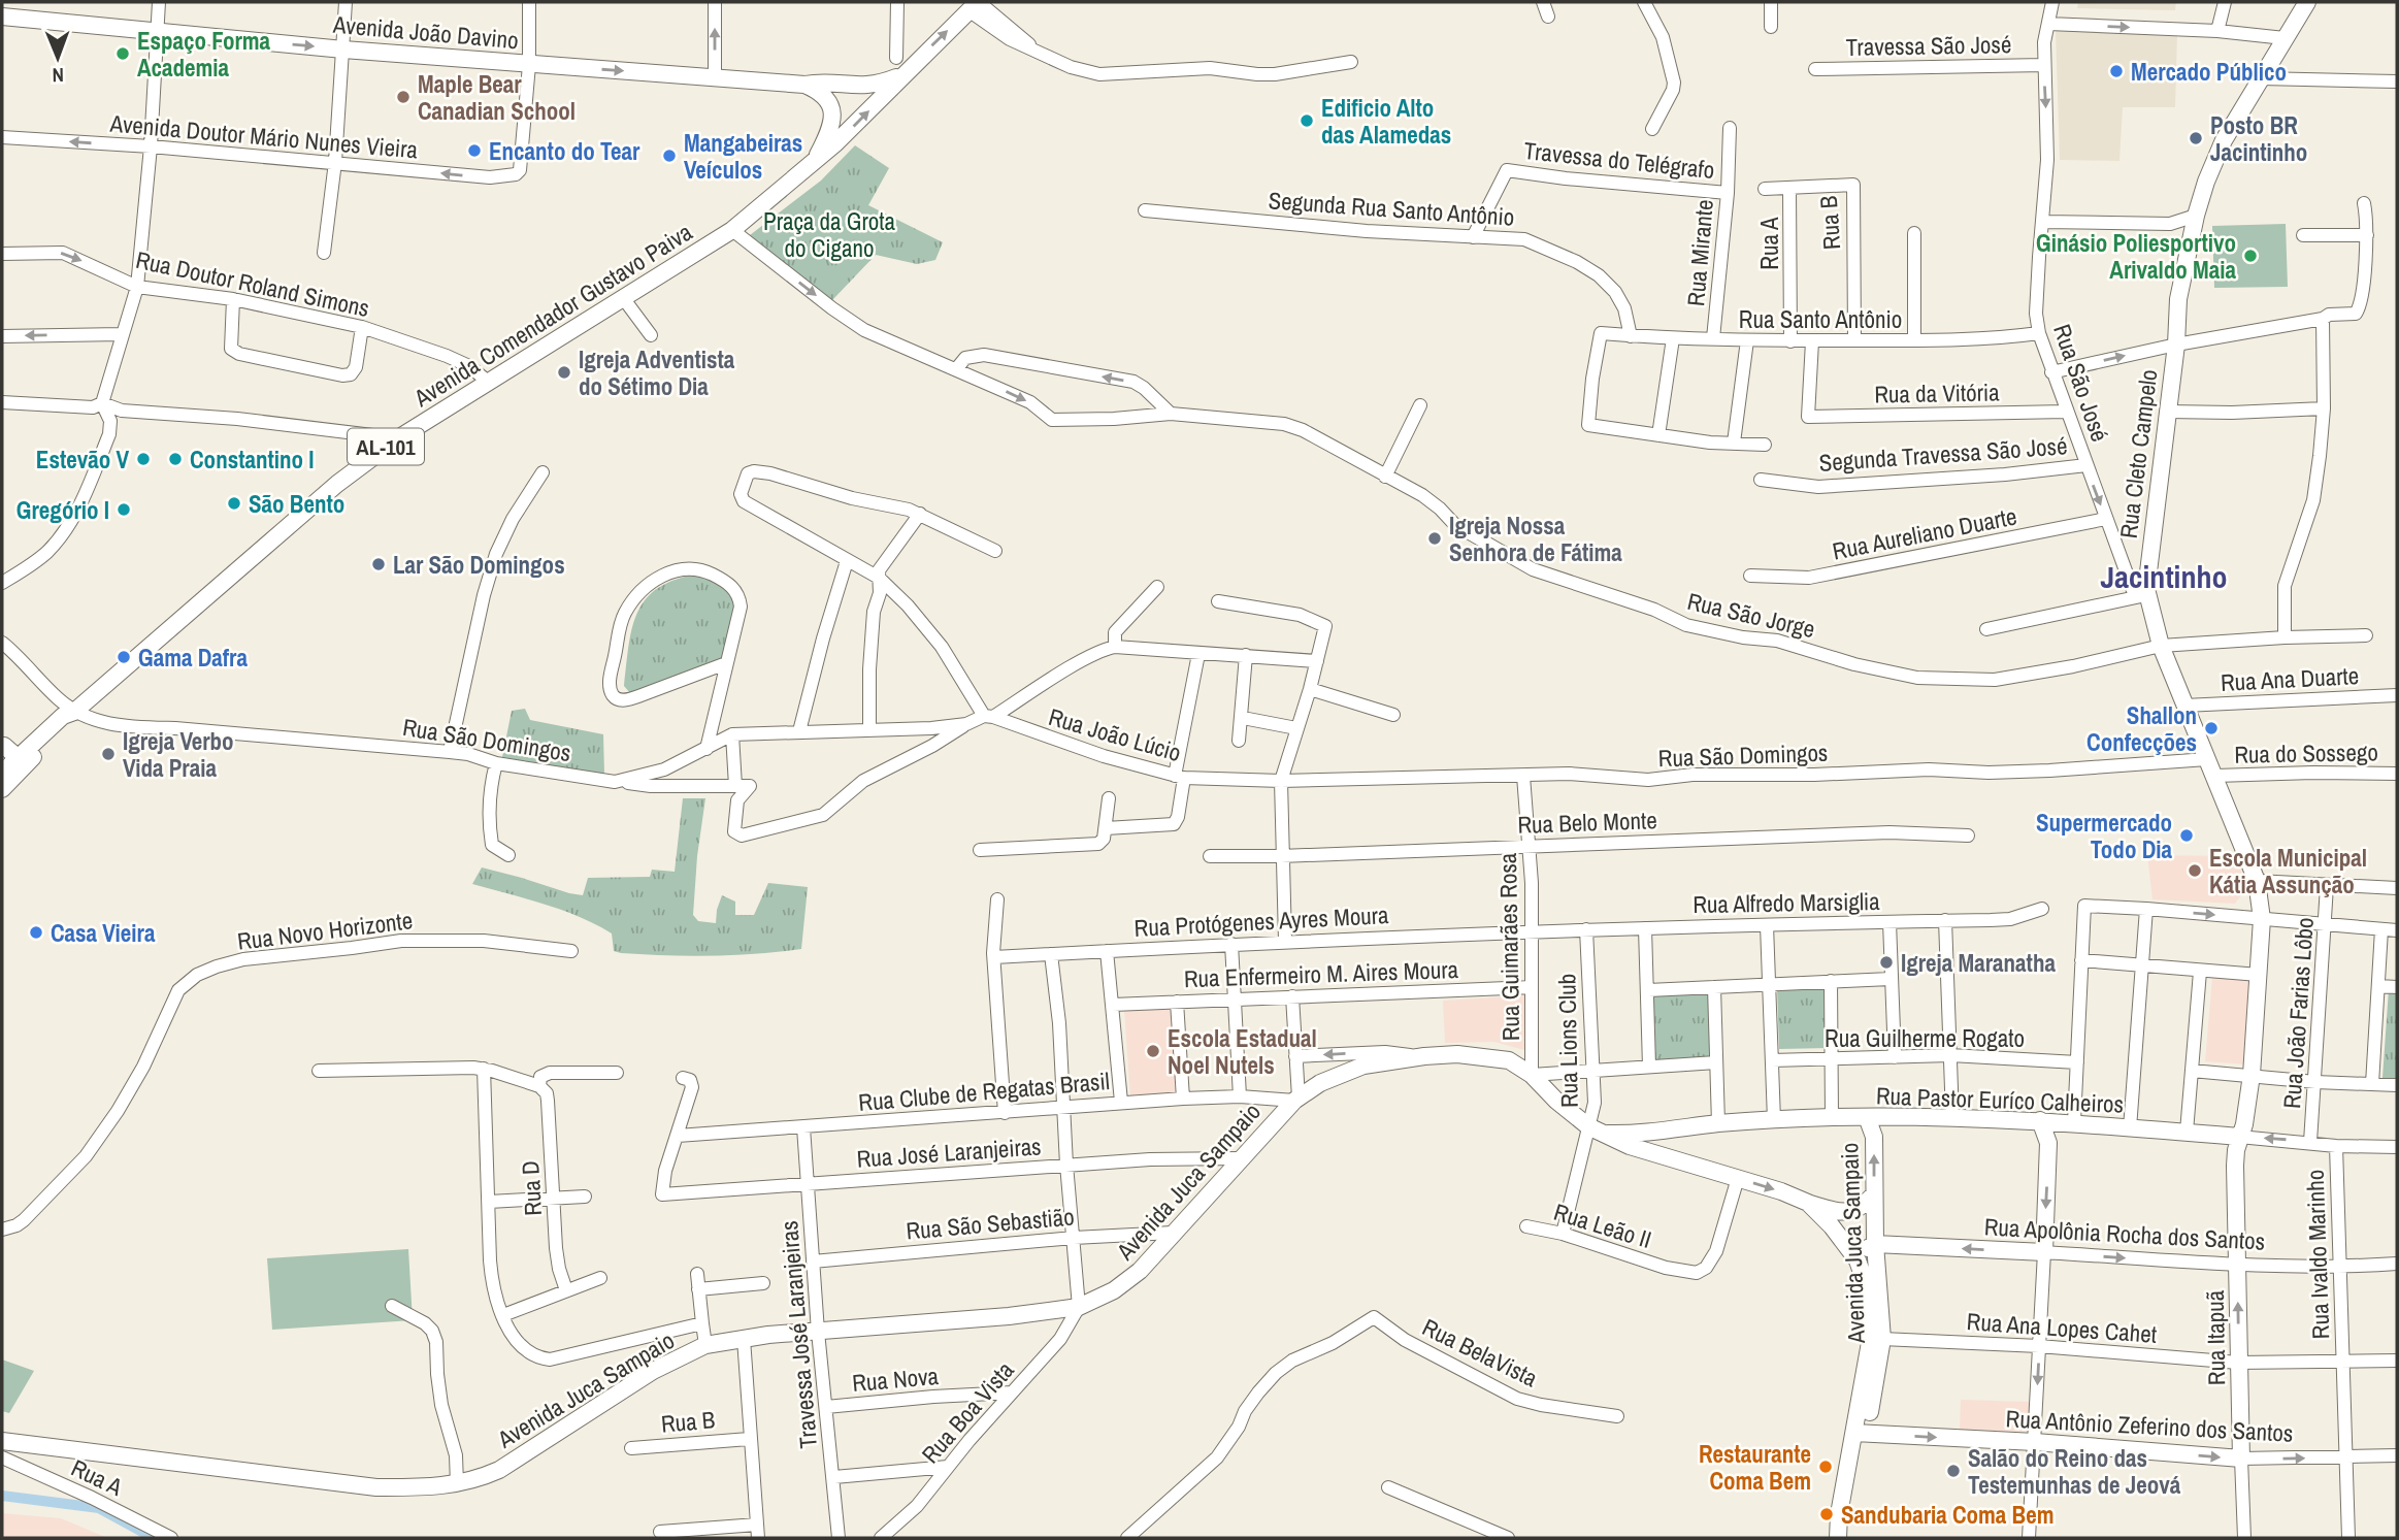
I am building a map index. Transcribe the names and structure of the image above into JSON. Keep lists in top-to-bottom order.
{
  "streets": {
    "main road": [
      "Avenida João Davino",
      "Avenida Comendador Gustavo Paiva",
      "AL-101",
      "Rua Cleto Campelo",
      "Rua Pastor Euríco Calheiros",
      "Avenida Juca Sampaio",
      "Rua Apolônia Rocha dos Santos",
      "Rua Itapuã",
      "Rua Antônio Zeferino dos Santos"
    ],
    "street": [
      "Travessa São José",
      "Avenida Doutor Mário Nunes Vieira",
      "Travessa do Telégrafo",
      "Segunda Rua Santo Antônio",
      "Rua B",
      "Rua A",
      "Rua Mirante",
      "Rua Doutor Roland Simons",
      "Rua Santo Antônio",
      "Rua São José",
      "Rua da Vitória",
      "Segunda Travessa São José",
      "Rua Aureliano Duarte",
      "Rua São Jorge",
      "Rua Ana Duarte",
      "Rua João Lúcio",
      "Rua São Domingos",
      "Rua do Sossego",
      "Rua Belo Monte",
      "Rua Alfredo Marsiglia",
      "Rua Protógenes Ayres Moura",
      "Rua Novo Horizonte",
      "Rua Guimarães Rosa",
      "Rua Enfermeiro M. Aires Moura",
      "Rua João Farias Lôbo",
      "Rua Guilherme Rogato",
      "Rua Lions Club",
      "Rua Clube de Regatas Brasil",
      "Rua José Laranjeiras",
      "Rua D",
      "Rua São Sebastião",
      "Rua Leão II",
      "Rua Ivaldo Marinho",
      "Rua Ana Lopes Cahet",
      "Travessa José Laranjeiras",
      "Rua BelaVista",
      "Rua Nova",
      "Rua Boa Vista"
    ]
  },
  "crossings": [
    ["Avenida João Davino", "Avenida Doutor Mário Nunes Vieira"],
    ["Avenida João Davino", "Avenida Comendador Gustavo Paiva"],
    ["Travessa São José", "Rua São José"],
    ["Travessa do Telégrafo", "Segunda Rua Santo Antônio"],
    ["Travessa do Telégrafo", "Rua Mirante"],
    ["Segunda Rua Santo Antônio", "Rua Santo Antônio"],
    ["Rua B", "Rua A"],
    ["Rua B", "Rua Santo Antônio"],
    ["Rua A", "Rua Santo Antônio"],
    ["Rua Mirante", "Rua Santo Antônio"],
    ["Rua Doutor Roland Simons", "Avenida Comendador Gustavo Paiva"],
    ["Avenida Comendador Gustavo Paiva", "Rua São Jorge"],
    ["Avenida Comendador Gustavo Paiva", "Rua São Domingos"],
    ["Rua Santo Antônio", "Rua São José"],
    ["Rua Santo Antônio", "Rua da Vitória"],
    ["Rua São José", "Rua da Vitória"],
    ["Rua São José", "Segunda Travessa São José"],
    ["Rua São José", "Rua Cleto Campelo"],
    ["Rua São José", "Rua Aureliano Duarte"],
    ["Rua Cleto Campelo", "Rua São Jorge"],
    ["Rua Cleto Campelo", "Rua Ana Duarte"],
    ["Rua Cleto Campelo", "Rua São Domingos"],
    ["Rua Cleto Campelo", "Rua do Sossego"],
    ["Rua Cleto Campelo", "Rua Pastor Euríco Calheiros"],
    ["Rua Cleto Campelo", "Rua Itapuã"],
    ["Rua João Lúcio", "Rua São Domingos"],
    ["Rua São Domingos", "Rua Guimarães Rosa"],
    ["Rua Belo Monte", "Rua Guimarães Rosa"],
    ["Rua Alfredo Marsiglia", "Rua Protógenes Ayres Moura"],
    ["Rua Alfredo Marsiglia", "Rua Guimarães Rosa"],
    ["Rua Alfredo Marsiglia", "Rua Lions Club"],
    ["Rua Protógenes Ayres Moura", "Rua Guimarães Rosa"],
    ["Rua Guimarães Rosa", "Rua Enfermeiro M. Aires Moura"],
    ["Rua Guimarães Rosa", "Avenida Juca Sampaio"],
    ["Rua João Farias Lôbo", "Rua Pastor Euríco Calheiros"],
    ["Rua Lions Club", "Rua Pastor Euríco Calheiros"],
    ["Rua Lions Club", "Avenida Juca Sampaio"],
    ["Rua Lions Club", "Rua Leão II"],
    ["Rua Clube de Regatas Brasil", "Rua José Laranjeiras"],
    ["Rua Clube de Regatas Brasil", "Avenida Juca Sampaio"],
    ["Rua Clube de Regatas Brasil", "Travessa José Laranjeiras"],
    ["Rua Pastor Euríco Calheiros", "Avenida Juca Sampaio"],
    ["Rua Pastor Euríco Calheiros", "Rua Ivaldo Marinho"],
    ["Rua Pastor Euríco Calheiros", "Rua Itapuã"],
    ["Rua José Laranjeiras", "Avenida Juca Sampaio"],
    ["Rua José Laranjeiras", "Travessa José Laranjeiras"],
    ["Avenida Juca Sampaio", "Rua São Sebastião"],
    ["Avenida Juca Sampaio", "Rua Leão II"],
    ["Avenida Juca Sampaio", "Rua Apolônia Rocha dos Santos"],
    ["Avenida Juca Sampaio", "Rua Ana Lopes Cahet"],
    ["Avenida Juca Sampaio", "Travessa José Laranjeiras"],
    ["Avenida Juca Sampaio", "Rua Boa Vista"],
    ["Avenida Juca Sampaio", "Rua Antônio Zeferino dos Santos"],
    ["Rua São Sebastião", "Travessa José Laranjeiras"],
    ["Rua Apolônia Rocha dos Santos", "Rua Ivaldo Marinho"],
    ["Rua Apolônia Rocha dos Santos", "Rua Itapuã"],
    ["Rua Ivaldo Marinho", "Rua Ana Lopes Cahet"],
    ["Rua Ivaldo Marinho", "Rua Itapuã"],
    ["Rua Ivaldo Marinho", "Rua Antônio Zeferino dos Santos"],
    ["Rua Ana Lopes Cahet", "Rua Itapuã"],
    ["Travessa José Laranjeiras", "Rua Nova"],
    ["Rua Itapuã", "Rua Antônio Zeferino dos Santos"],
    ["Rua Nova", "Rua Boa Vista"]
  ],
  "one_way": ["Avenida João Davino", "Rua Antônio Zeferino dos Santos"],
  "districts": ["Jacintinho"],
  "parks": ["Praça da Grota do Cigano"],
  "places": [
    "Espaço Forma Academia",
    "Mercado Público",
    "Maple Bear Canadian School",
    "Edificio Alto das Alamedas",
    "Posto BR Jacintinho",
    "Encanto do Tear",
    "Mangabeiras Veículos",
    "Ginásio Poliesportivo Arivaldo Maia",
    "Igreja Adventista do Sétimo Dia",
    "Estevão V",
    "Constantino I",
    "São Bento",
    "Gregório I",
    "Igreja Nossa Senhora de Fátima",
    "Lar São Domingos",
    "Gama Dafra",
    "Shallon Confecções",
    "Igreja Verbo Vida Praia",
    "Supermercado Todo Dia",
    "Escola Municipal Kátia Assunção",
    "Casa Vieira",
    "Igreja Maranatha",
    "Escola Estadual Noel Nutels",
    "Restaurante Coma Bem",
    "Salão do Reino das Testemunhas de Jeová",
    "Sandubaria Coma Bem"
  ],
  "north": "bottom"
}
